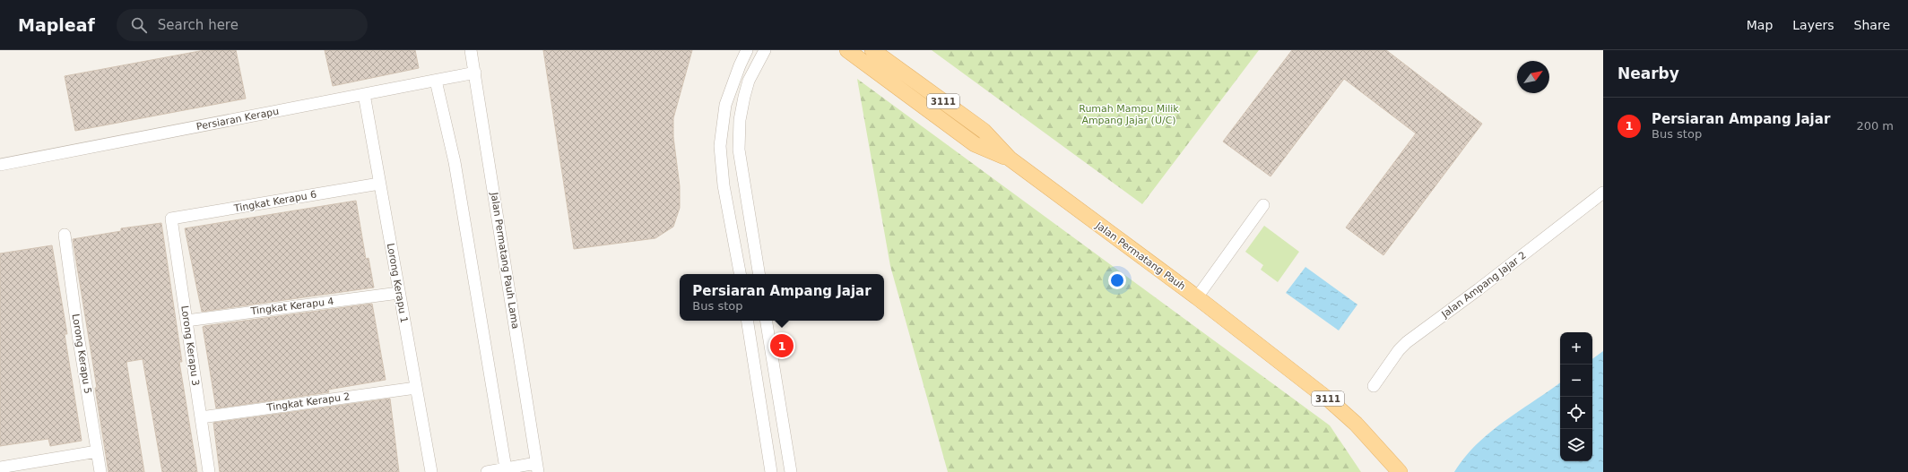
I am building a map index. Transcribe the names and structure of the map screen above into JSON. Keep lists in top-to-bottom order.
{
  "streets": {
    "main road": ["3111", "Jalan Permatang Pauh"],
    "street": [
      "Persiaran Kerapu",
      "Tingkat Kerapu 6",
      "Jalan Permatang Pauh Lama",
      "Lorong Kerapu 1",
      "Jalan Ampang Jajar 2",
      "Tingkat Kerapu 4",
      "Lorong Kerapu 3",
      "Lorong Kerapu 5",
      "Tingkat Kerapu 2"
    ]
  },
  "crossings": [
    ["Persiaran Kerapu", "Jalan Permatang Pauh Lama"],
    ["Persiaran Kerapu", "Lorong Kerapu 1"],
    ["Tingkat Kerapu 6", "Lorong Kerapu 1"],
    ["Tingkat Kerapu 6", "Lorong Kerapu 3"],
    ["Lorong Kerapu 1", "Tingkat Kerapu 4"],
    ["Lorong Kerapu 1", "Tingkat Kerapu 2"],
    ["Tingkat Kerapu 4", "Lorong Kerapu 3"],
    ["Lorong Kerapu 3", "Tingkat Kerapu 2"]
  ],
  "parks": ["Rumah Mampu Milik Ampang Jajar (U/C)"],
  "north": "top right",
  "page": {
    "header": "Mapleaf",
    "search": "Search here",
    "nav": ["Map", "Layers", "Share"],
    "heading": "Nearby",
    "list": [
      {
        "mark": "1",
        "name": "Persiaran Ampang Jajar",
        "note": "Bus stop",
        "value": "200 m"
      }
    ],
    "popup": ["Persiaran Ampang Jajar", "Bus stop"],
    "map_buttons": ["+", "−"],
    "pins": "1"
  }
}
